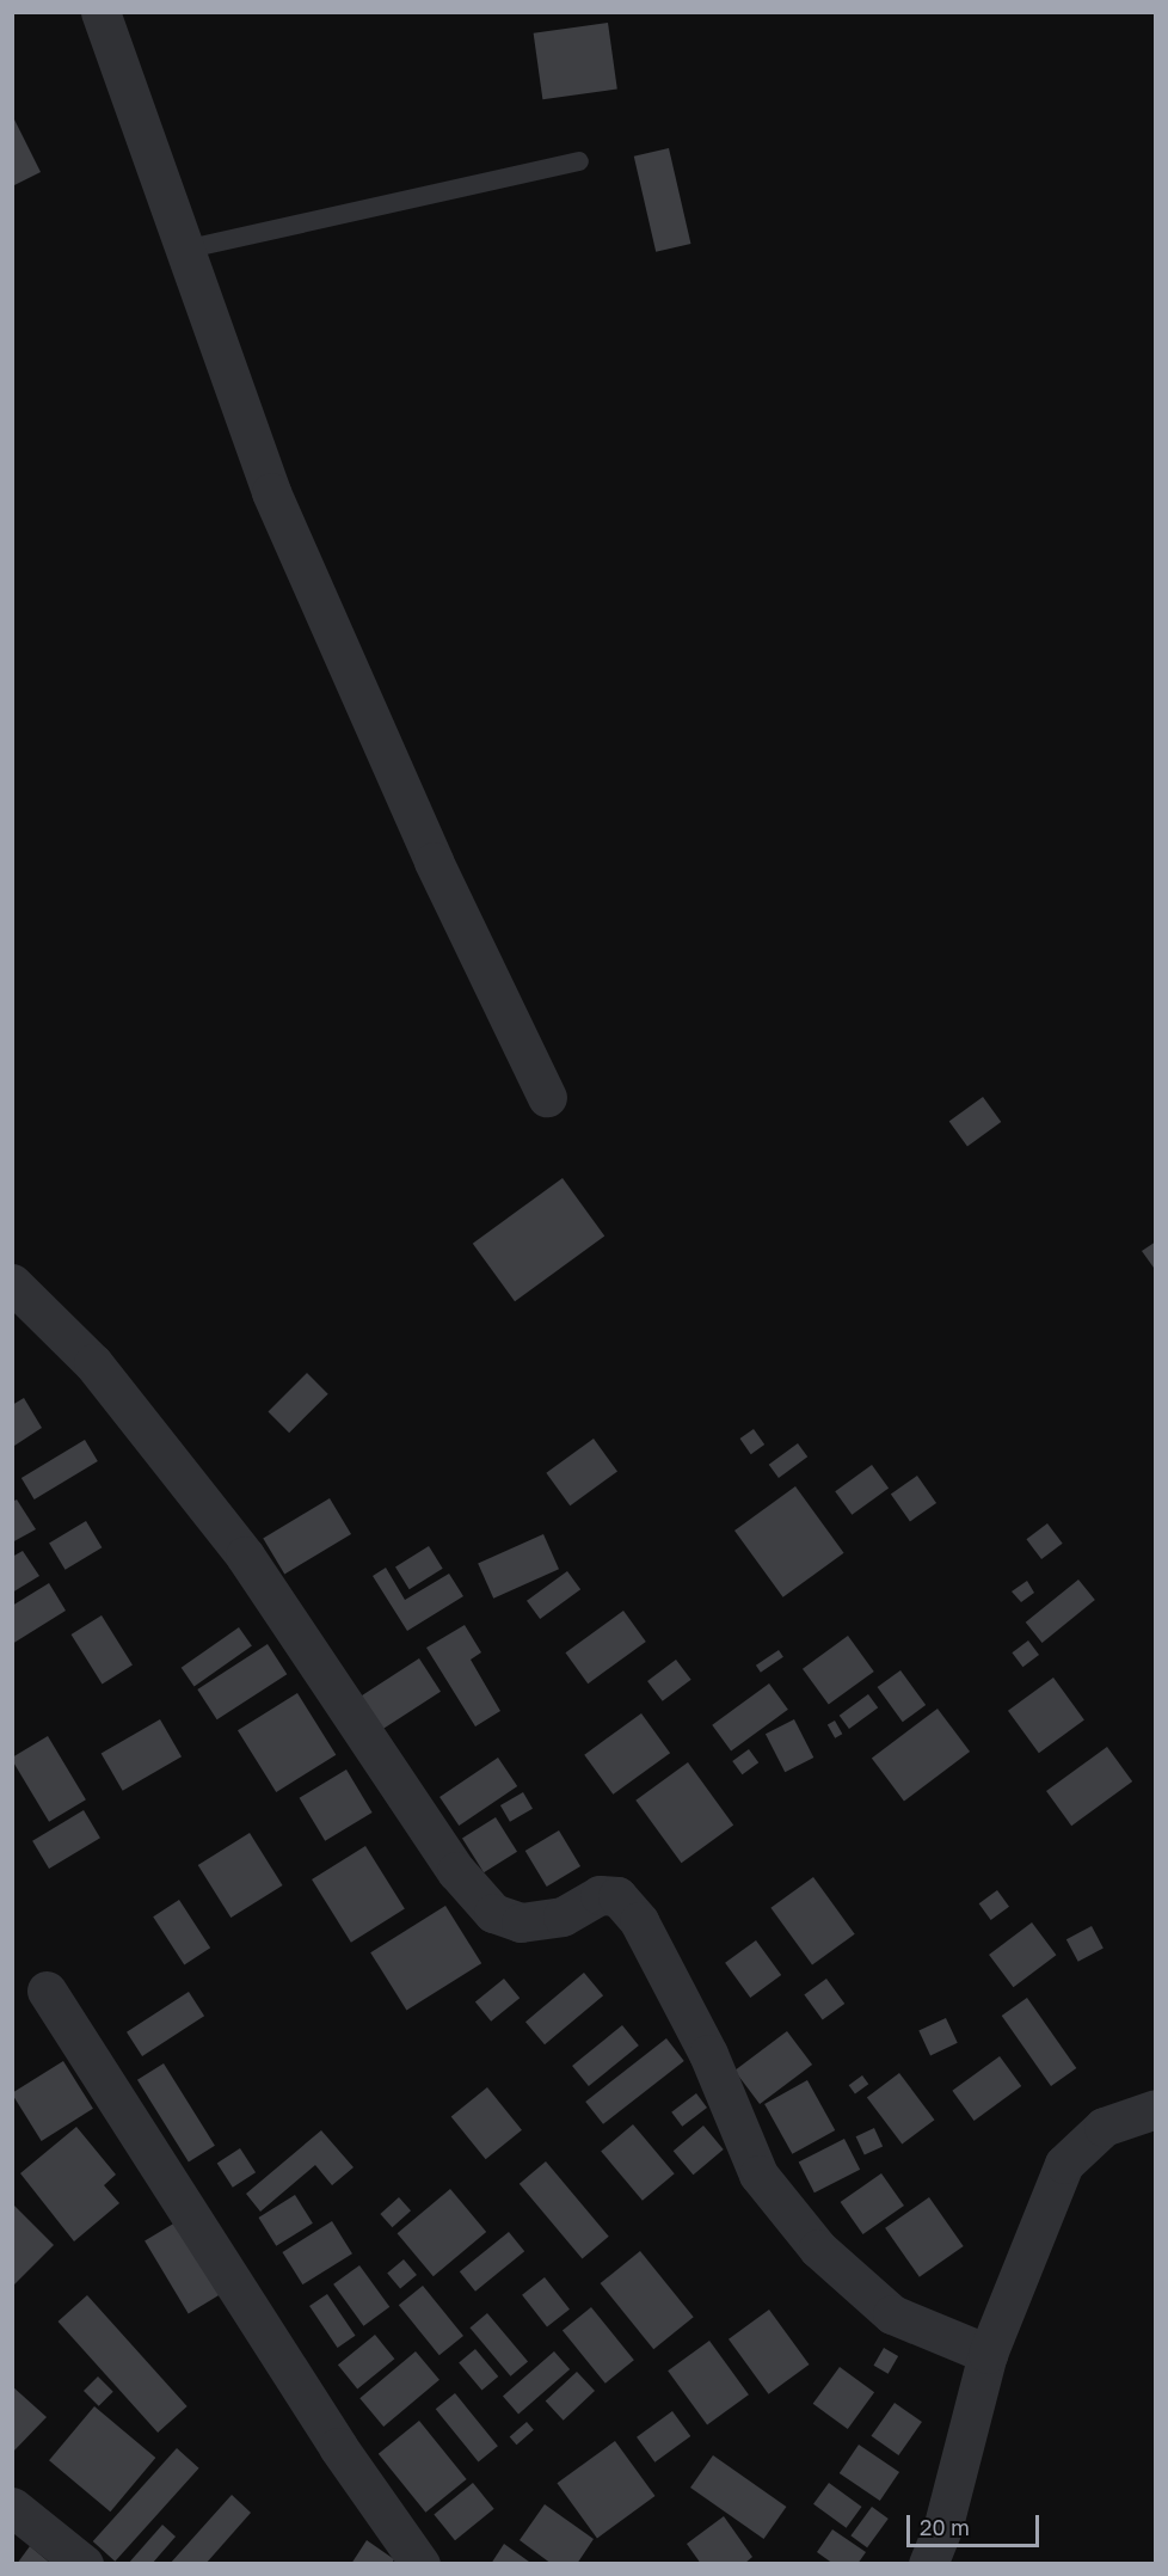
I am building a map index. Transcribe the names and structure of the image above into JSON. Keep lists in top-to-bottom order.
{
  "scale_bar": "20 m"
}
